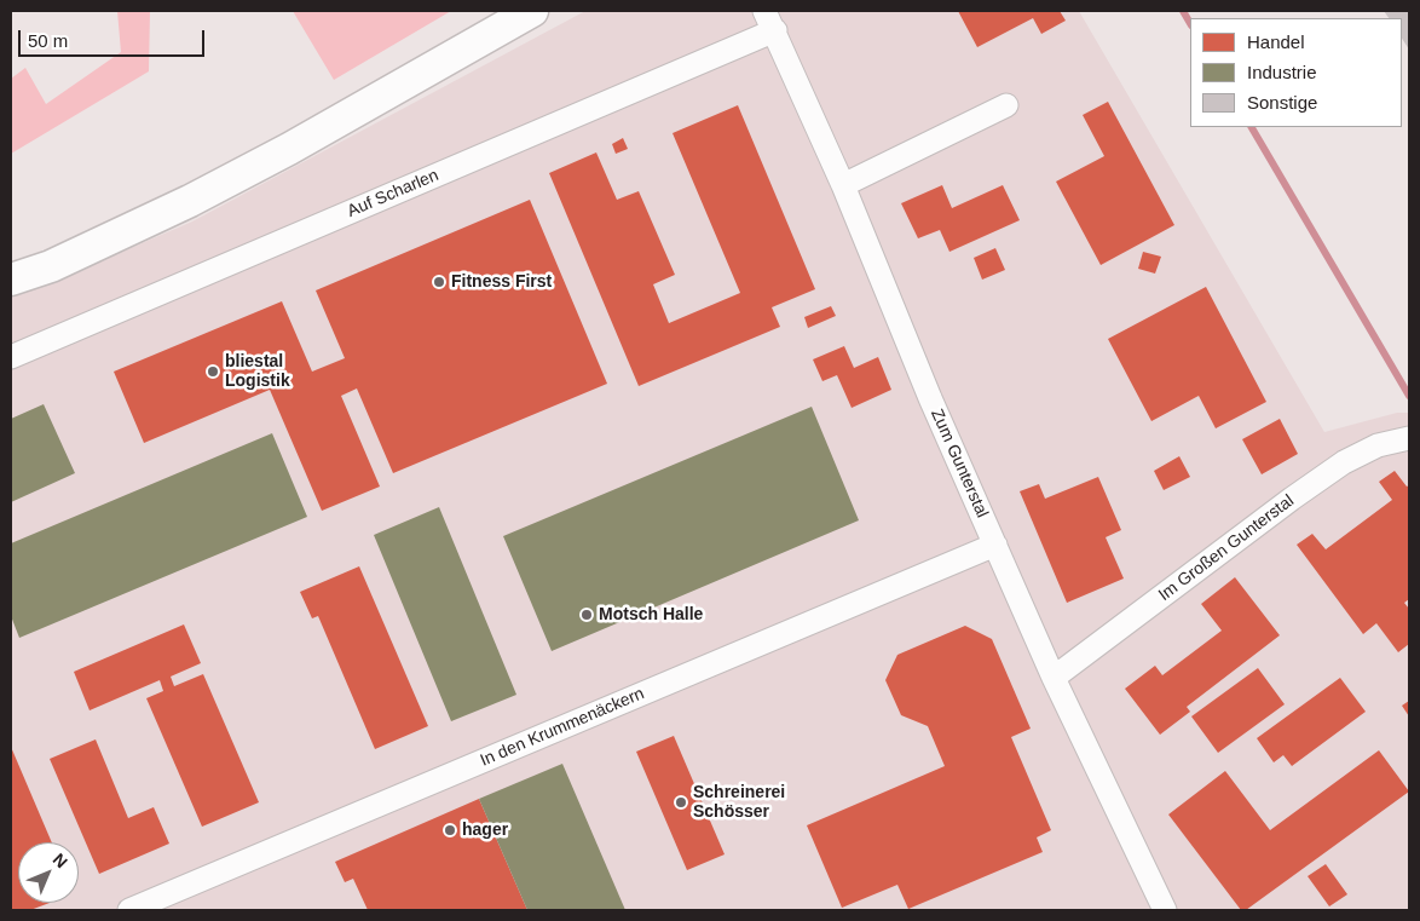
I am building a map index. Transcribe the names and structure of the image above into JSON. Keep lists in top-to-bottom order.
{
  "streets": {
    "street": [
      "Auf Scharlen",
      "Zum Gunterstal",
      "Im Großen Gunterstal",
      "In den Krummenäckern"
    ]
  },
  "crossings": [
    ["Auf Scharlen", "Zum Gunterstal"],
    ["Zum Gunterstal", "Im Großen Gunterstal"],
    ["Zum Gunterstal", "In den Krummenäckern"]
  ],
  "places": [
    "Fitness First",
    "bliestal Logistik",
    "Motsch Halle",
    "Schreinerei Schösser",
    "hager"
  ],
  "legend": ["Handel", "Industrie", "Sonstige"],
  "scale_bar": "50 m",
  "north": "top right"
}
